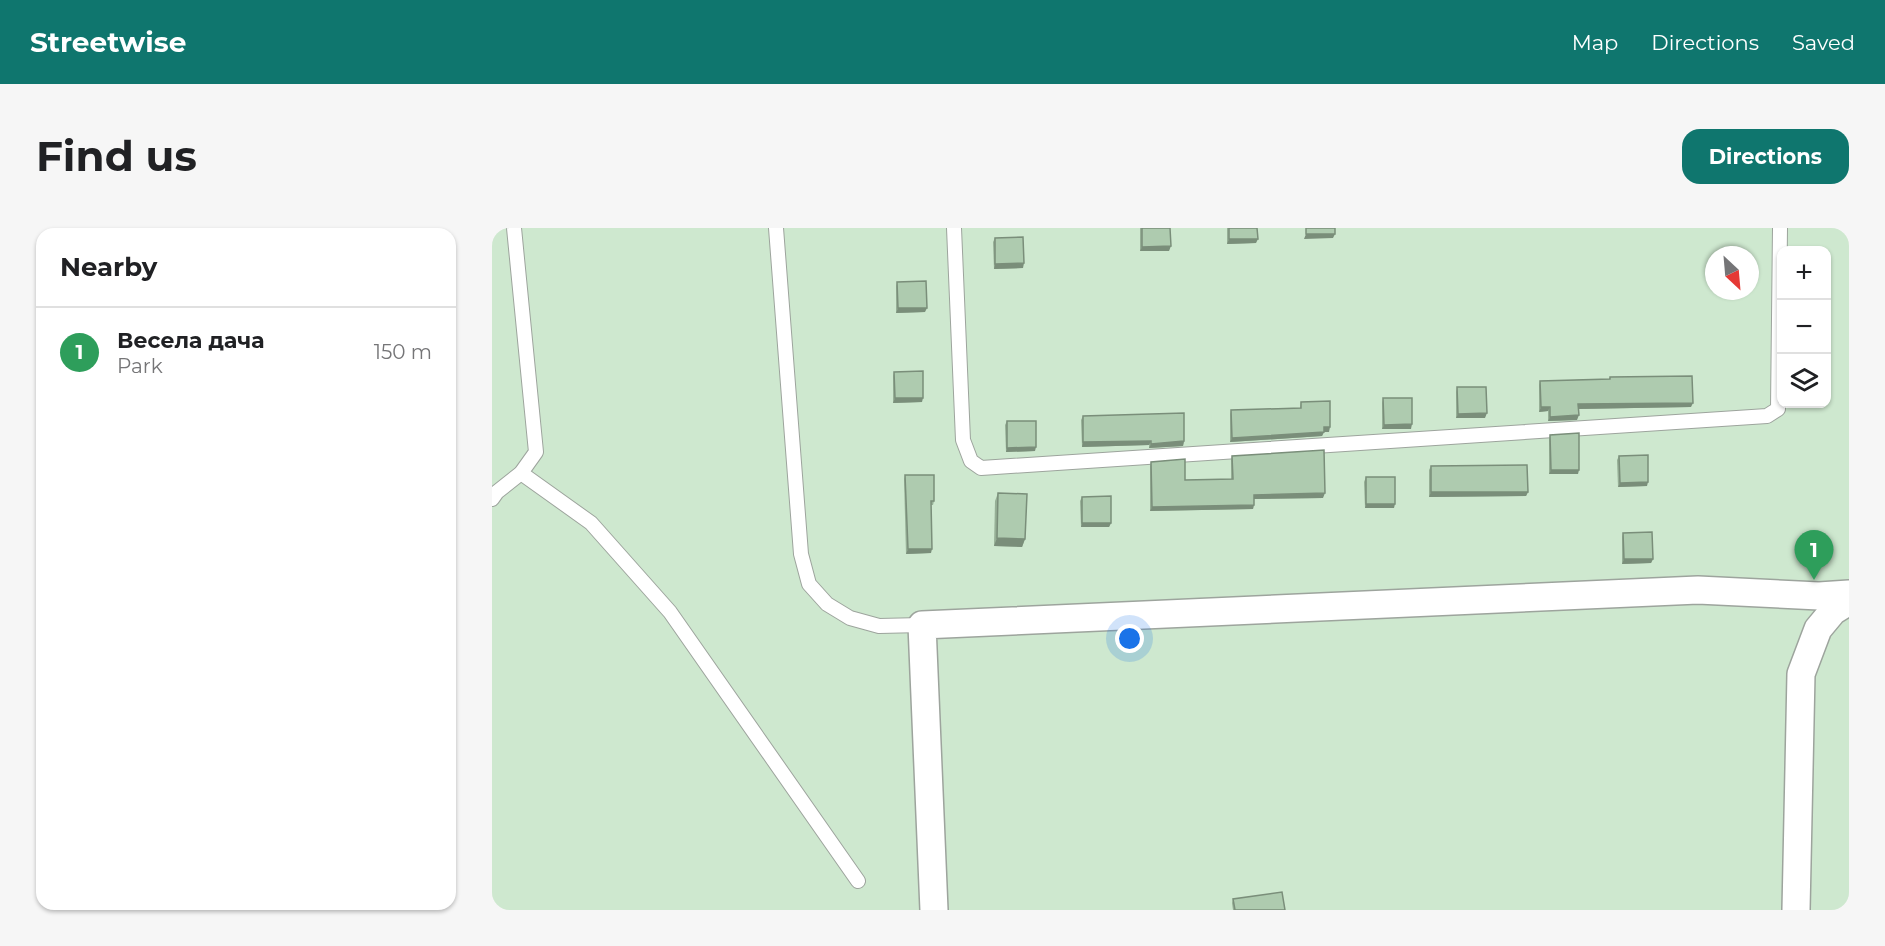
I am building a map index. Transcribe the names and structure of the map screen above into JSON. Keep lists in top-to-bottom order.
{
  "north": "bottom right",
  "page": {
    "header": "Streetwise",
    "nav": ["Map", "Directions", "Saved"],
    "buttons": "Directions",
    "title": "Find us",
    "heading": "Nearby",
    "map_buttons": ["+", "−"],
    "list": [
      {
        "mark": "1",
        "name": "Весела дача",
        "note": "Park",
        "value": "150 m"
      }
    ],
    "pins": "1"
  }
}
